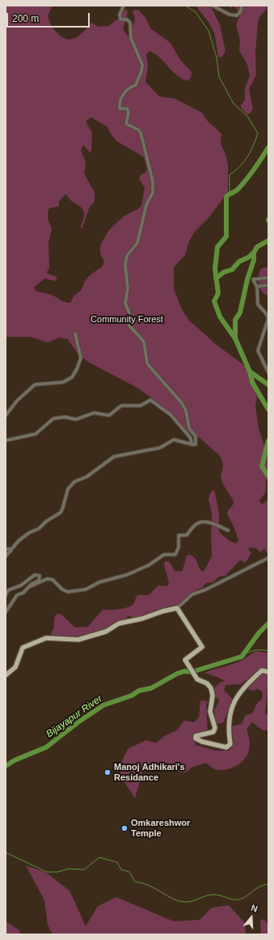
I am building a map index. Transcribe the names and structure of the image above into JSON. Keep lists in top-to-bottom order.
{
  "water": ["Bijayapur River"],
  "parks": ["Community Forest"],
  "places": ["Manoj Adhikari's Residance", "Omkareshwor Temple"],
  "scale_bar": "200 m",
  "north": "top"
}
